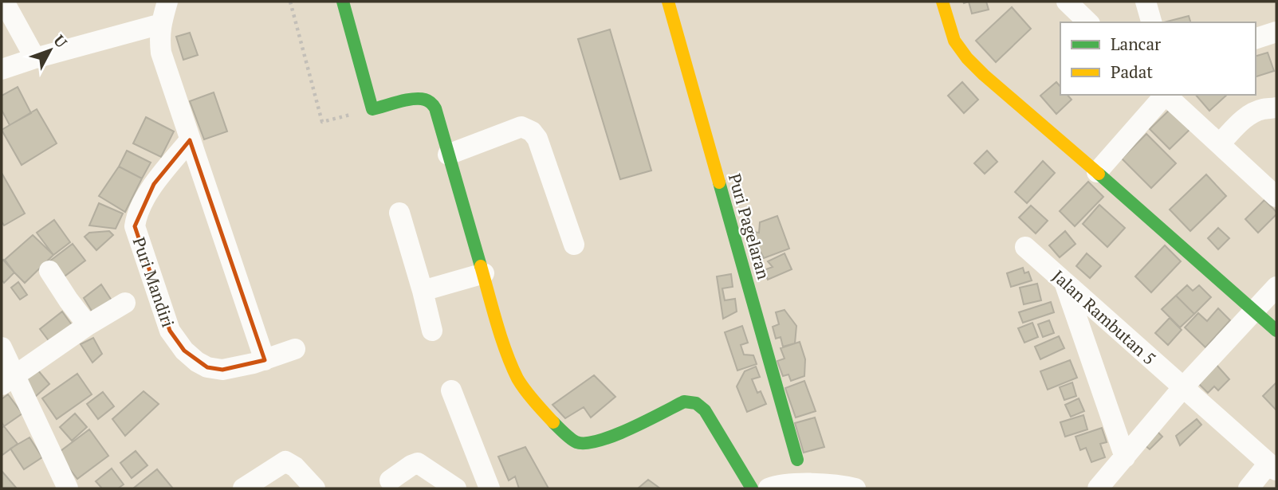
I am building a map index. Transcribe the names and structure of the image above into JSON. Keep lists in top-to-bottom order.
{
  "streets": {
    "street": ["Puri Pagelaran", "Puri Mandiri", "Jalan Rambutan 5"]
  },
  "legend": ["Lancar", "Padat"],
  "north": "top right"
}
